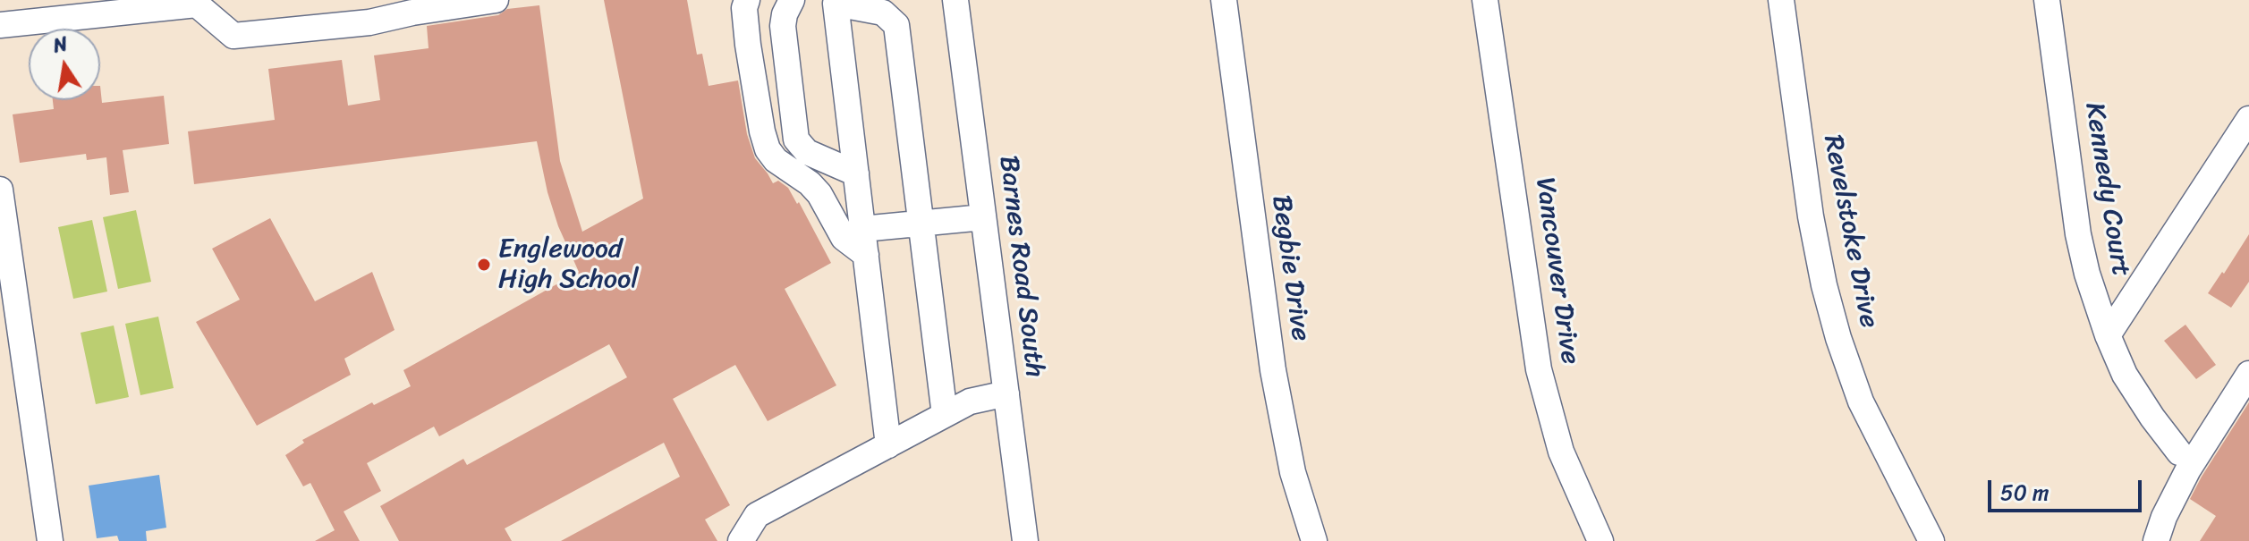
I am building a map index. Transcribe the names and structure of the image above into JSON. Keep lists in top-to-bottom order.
{
  "streets": {
    "street": [
      "Kennedy Court",
      "Revelstoke Drive",
      "Barnes Road South",
      "Begbie Drive",
      "Vancouver Drive"
    ]
  },
  "places": ["Englewood High School"],
  "scale_bar": "50 m",
  "north": "top"
}
